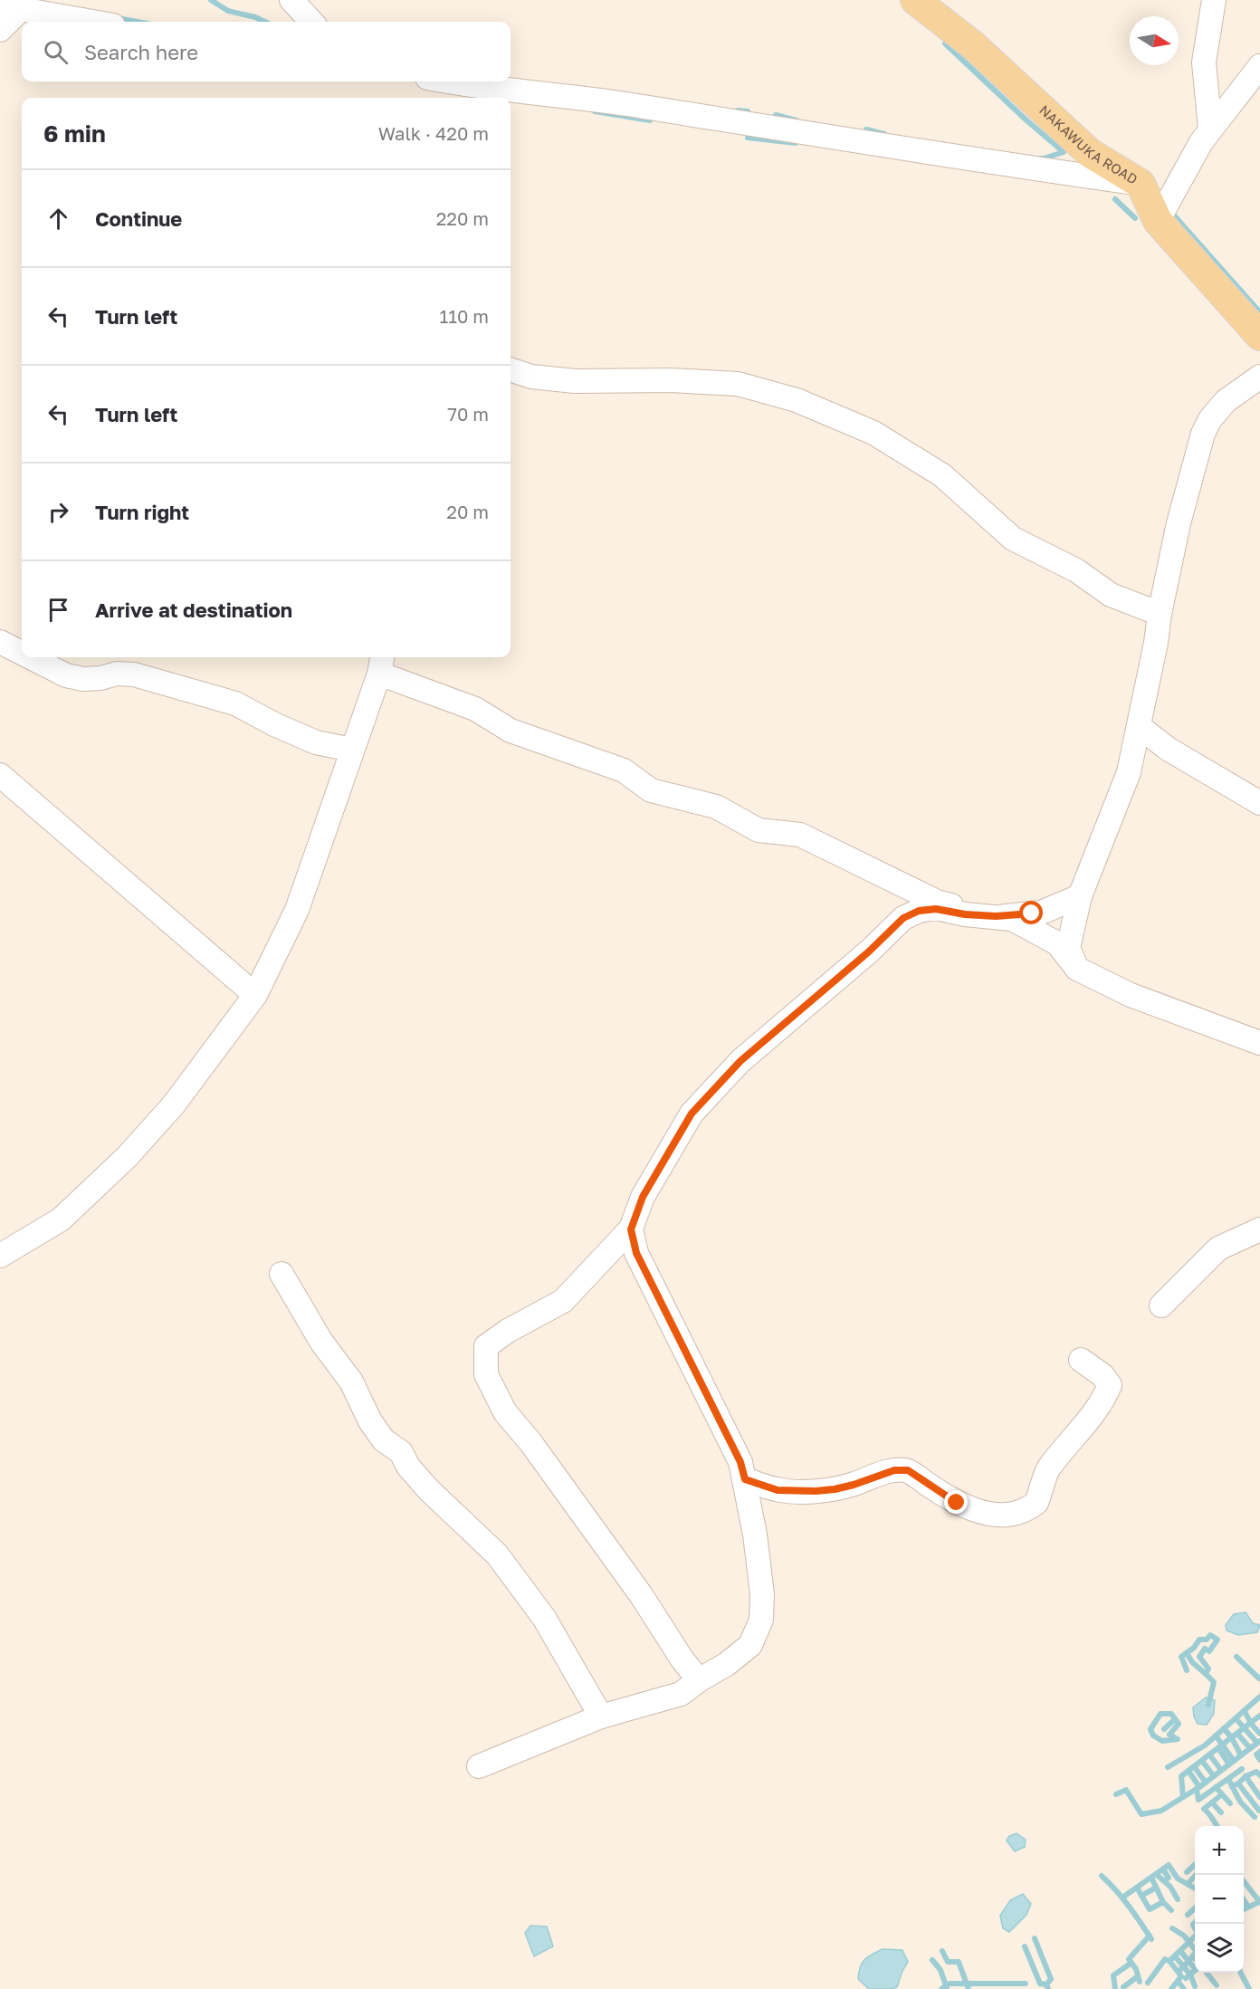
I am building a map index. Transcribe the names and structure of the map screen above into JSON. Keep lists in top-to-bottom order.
{
  "streets": {
    "main road": ["NAKAWUKA ROAD"]
  },
  "north": "right",
  "page": {
    "search": "Search here",
    "heading": ["6 min", "Walk · 420 m"],
    "list": [
      ["Continue", "220 m"],
      ["Turn left", "110 m"],
      ["Turn left", "70 m"],
      ["Turn right", "20 m"],
      "Arrive at destination"
    ],
    "map_buttons": ["+", "−"]
  }
}
